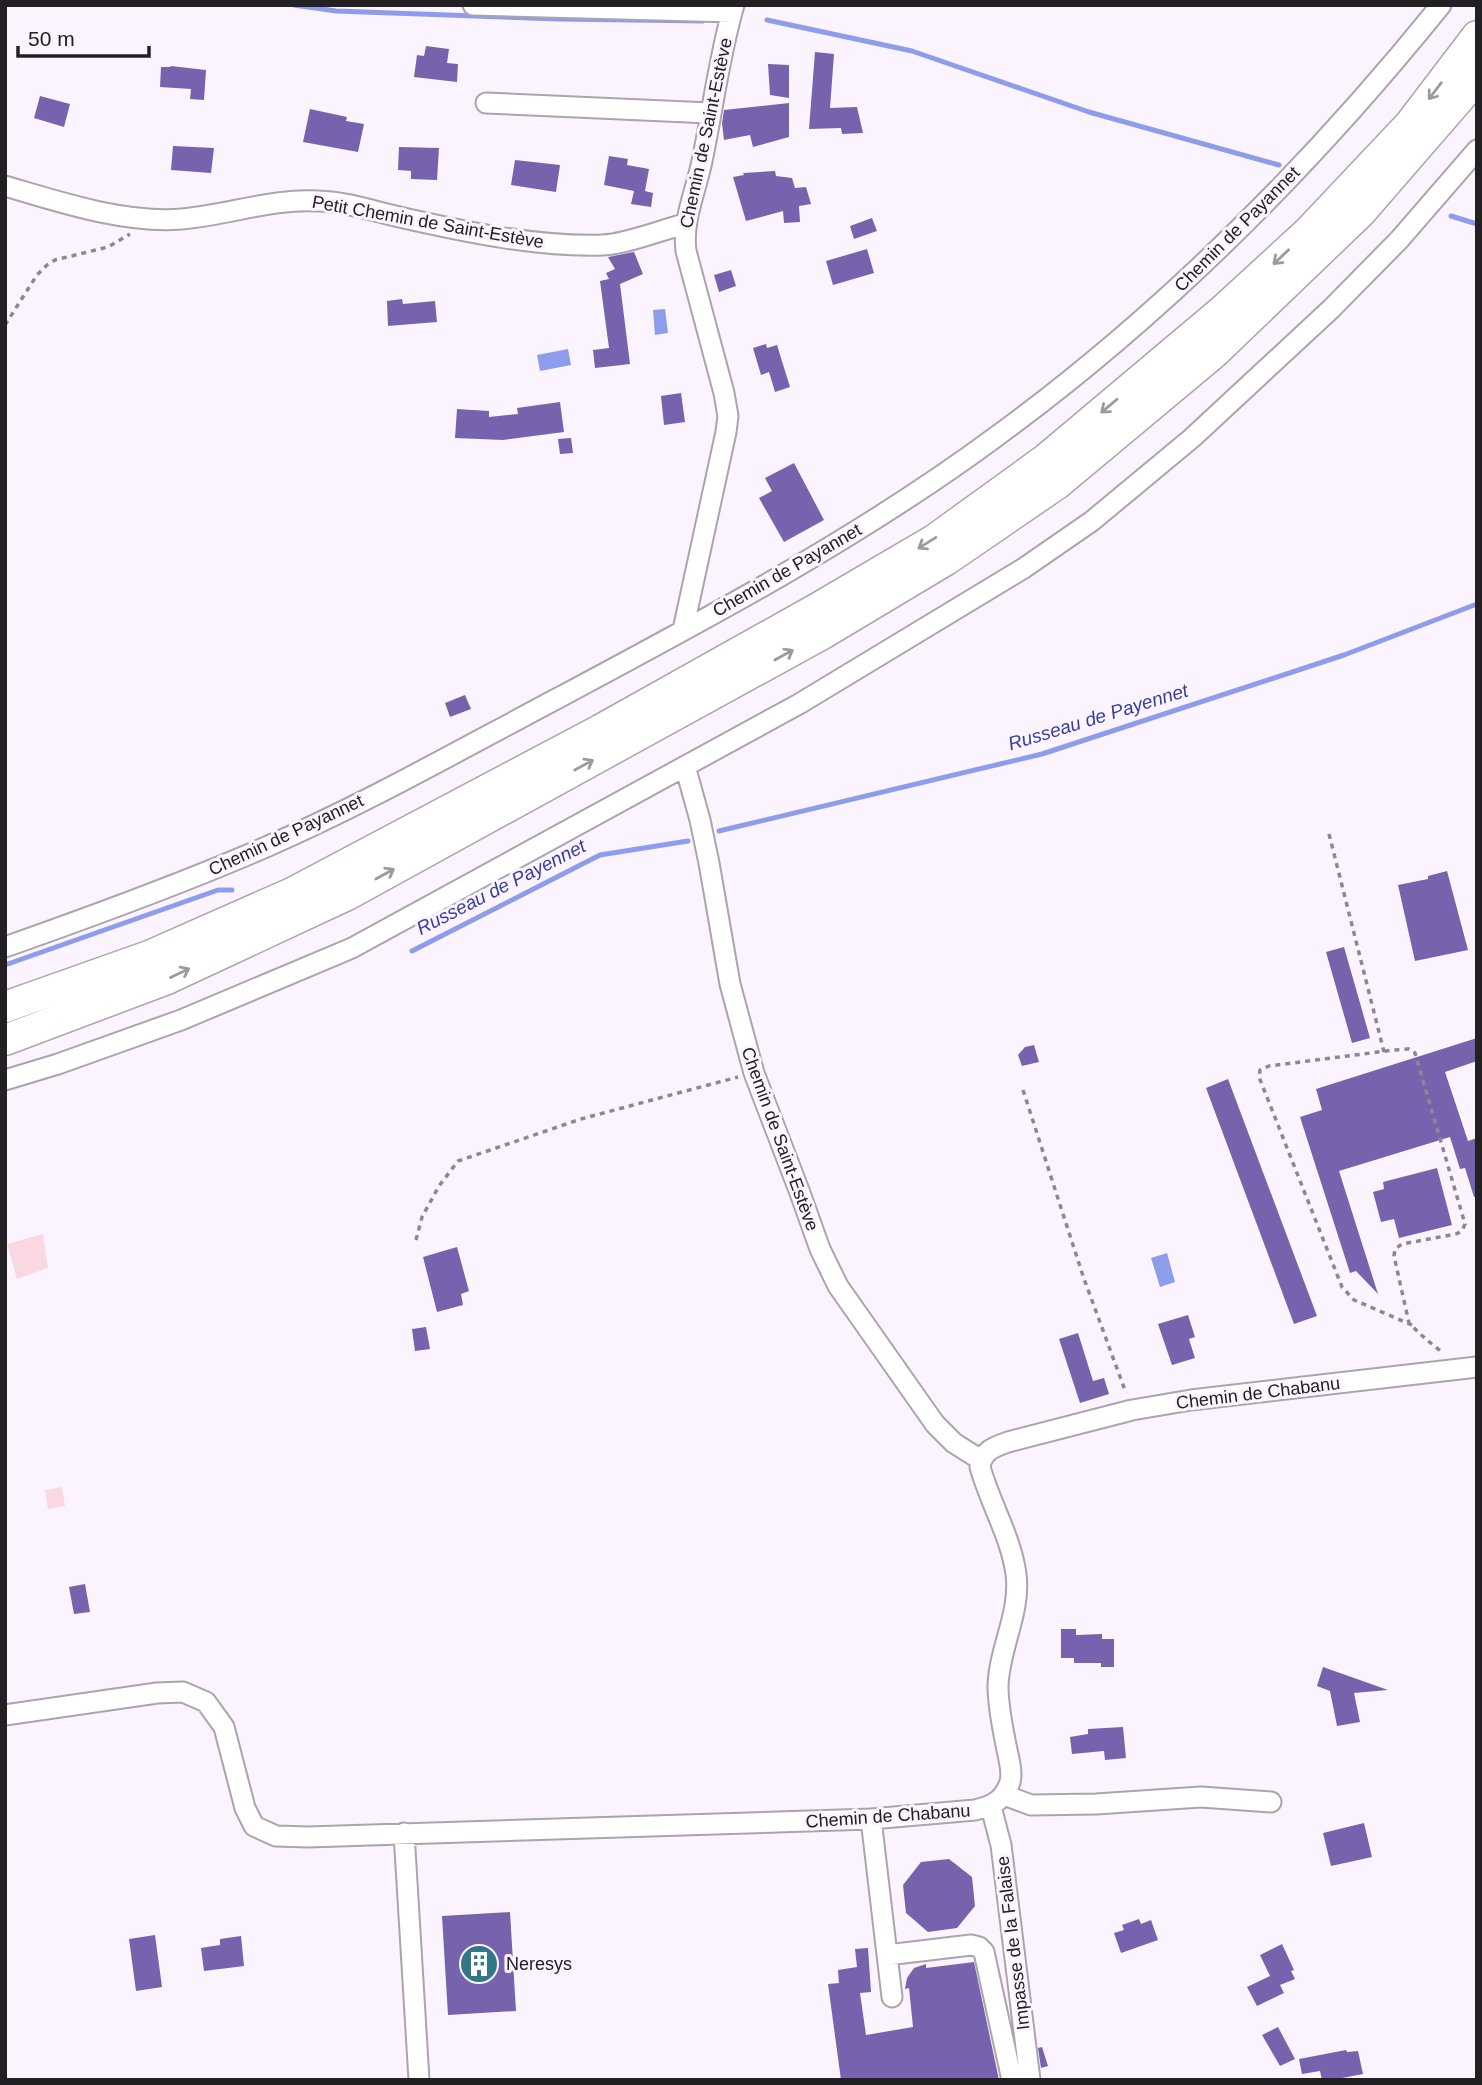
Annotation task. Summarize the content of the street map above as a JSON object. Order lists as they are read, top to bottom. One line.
{"streets":{"street":["Chemin de Saint-Estève","Petit Chemin de Saint-Estève","Chemin de Payannet","Chemin de Chabanu","Impasse de la Falaise"]},"crossings":[["Chemin de Saint-Estève","Petit Chemin de Saint-Estève"],["Chemin de Saint-Estève","Chemin de Payannet"],["Chemin de Saint-Estève","Chemin de Chabanu"],["Chemin de Chabanu","Impasse de la Falaise"]],"water":["Russeau de Payennet"],"places":{"building":["Neresys"]},"scale_bar":"50 m"}
